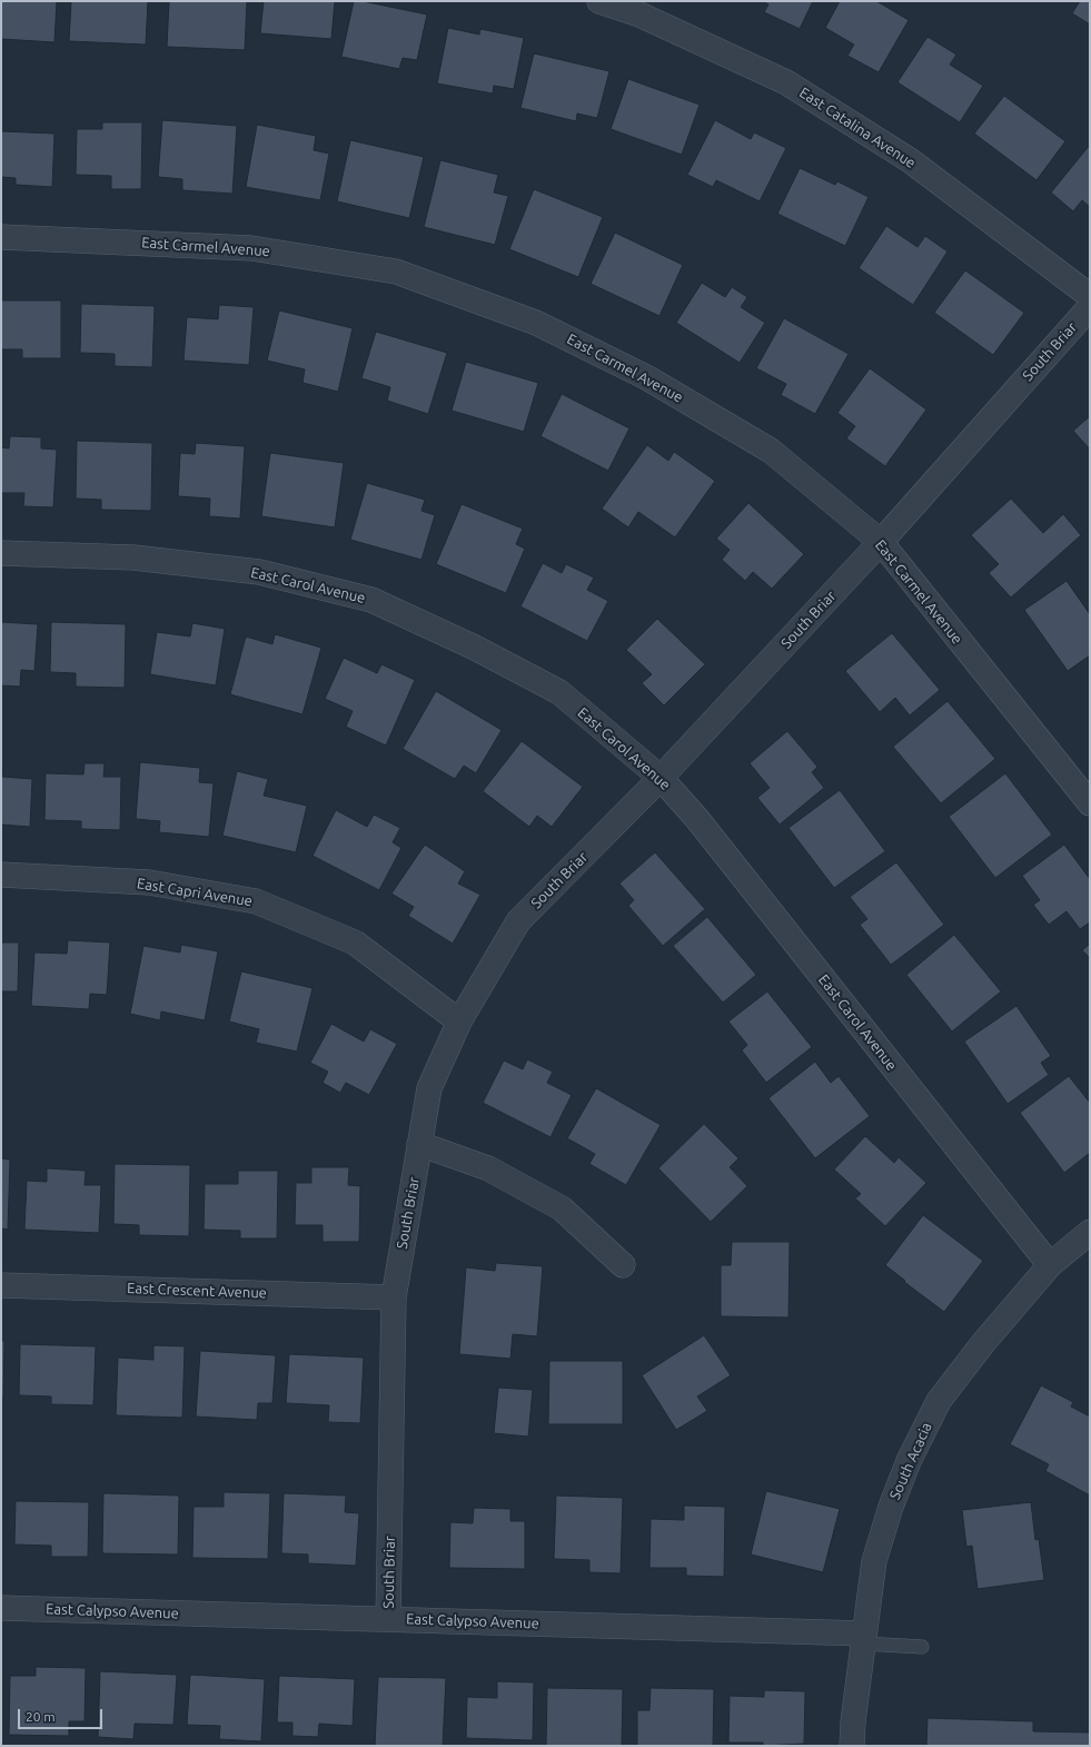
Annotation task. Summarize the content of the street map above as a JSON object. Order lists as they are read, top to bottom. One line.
{"streets":{"street":["East Catalina Avenue","East Carmel Avenue","South Briar","East Carol Avenue","East Capri Avenue","East Crescent Avenue","South Acacia","East Calypso Avenue"]},"crossings":[["East Carmel Avenue","South Briar"],["South Briar","East Carol Avenue"],["South Briar","East Capri Avenue"],["South Briar","East Crescent Avenue"],["South Briar","East Calypso Avenue"],["East Carol Avenue","South Acacia"],["South Acacia","East Calypso Avenue"]],"scale_bar":"20 m"}
